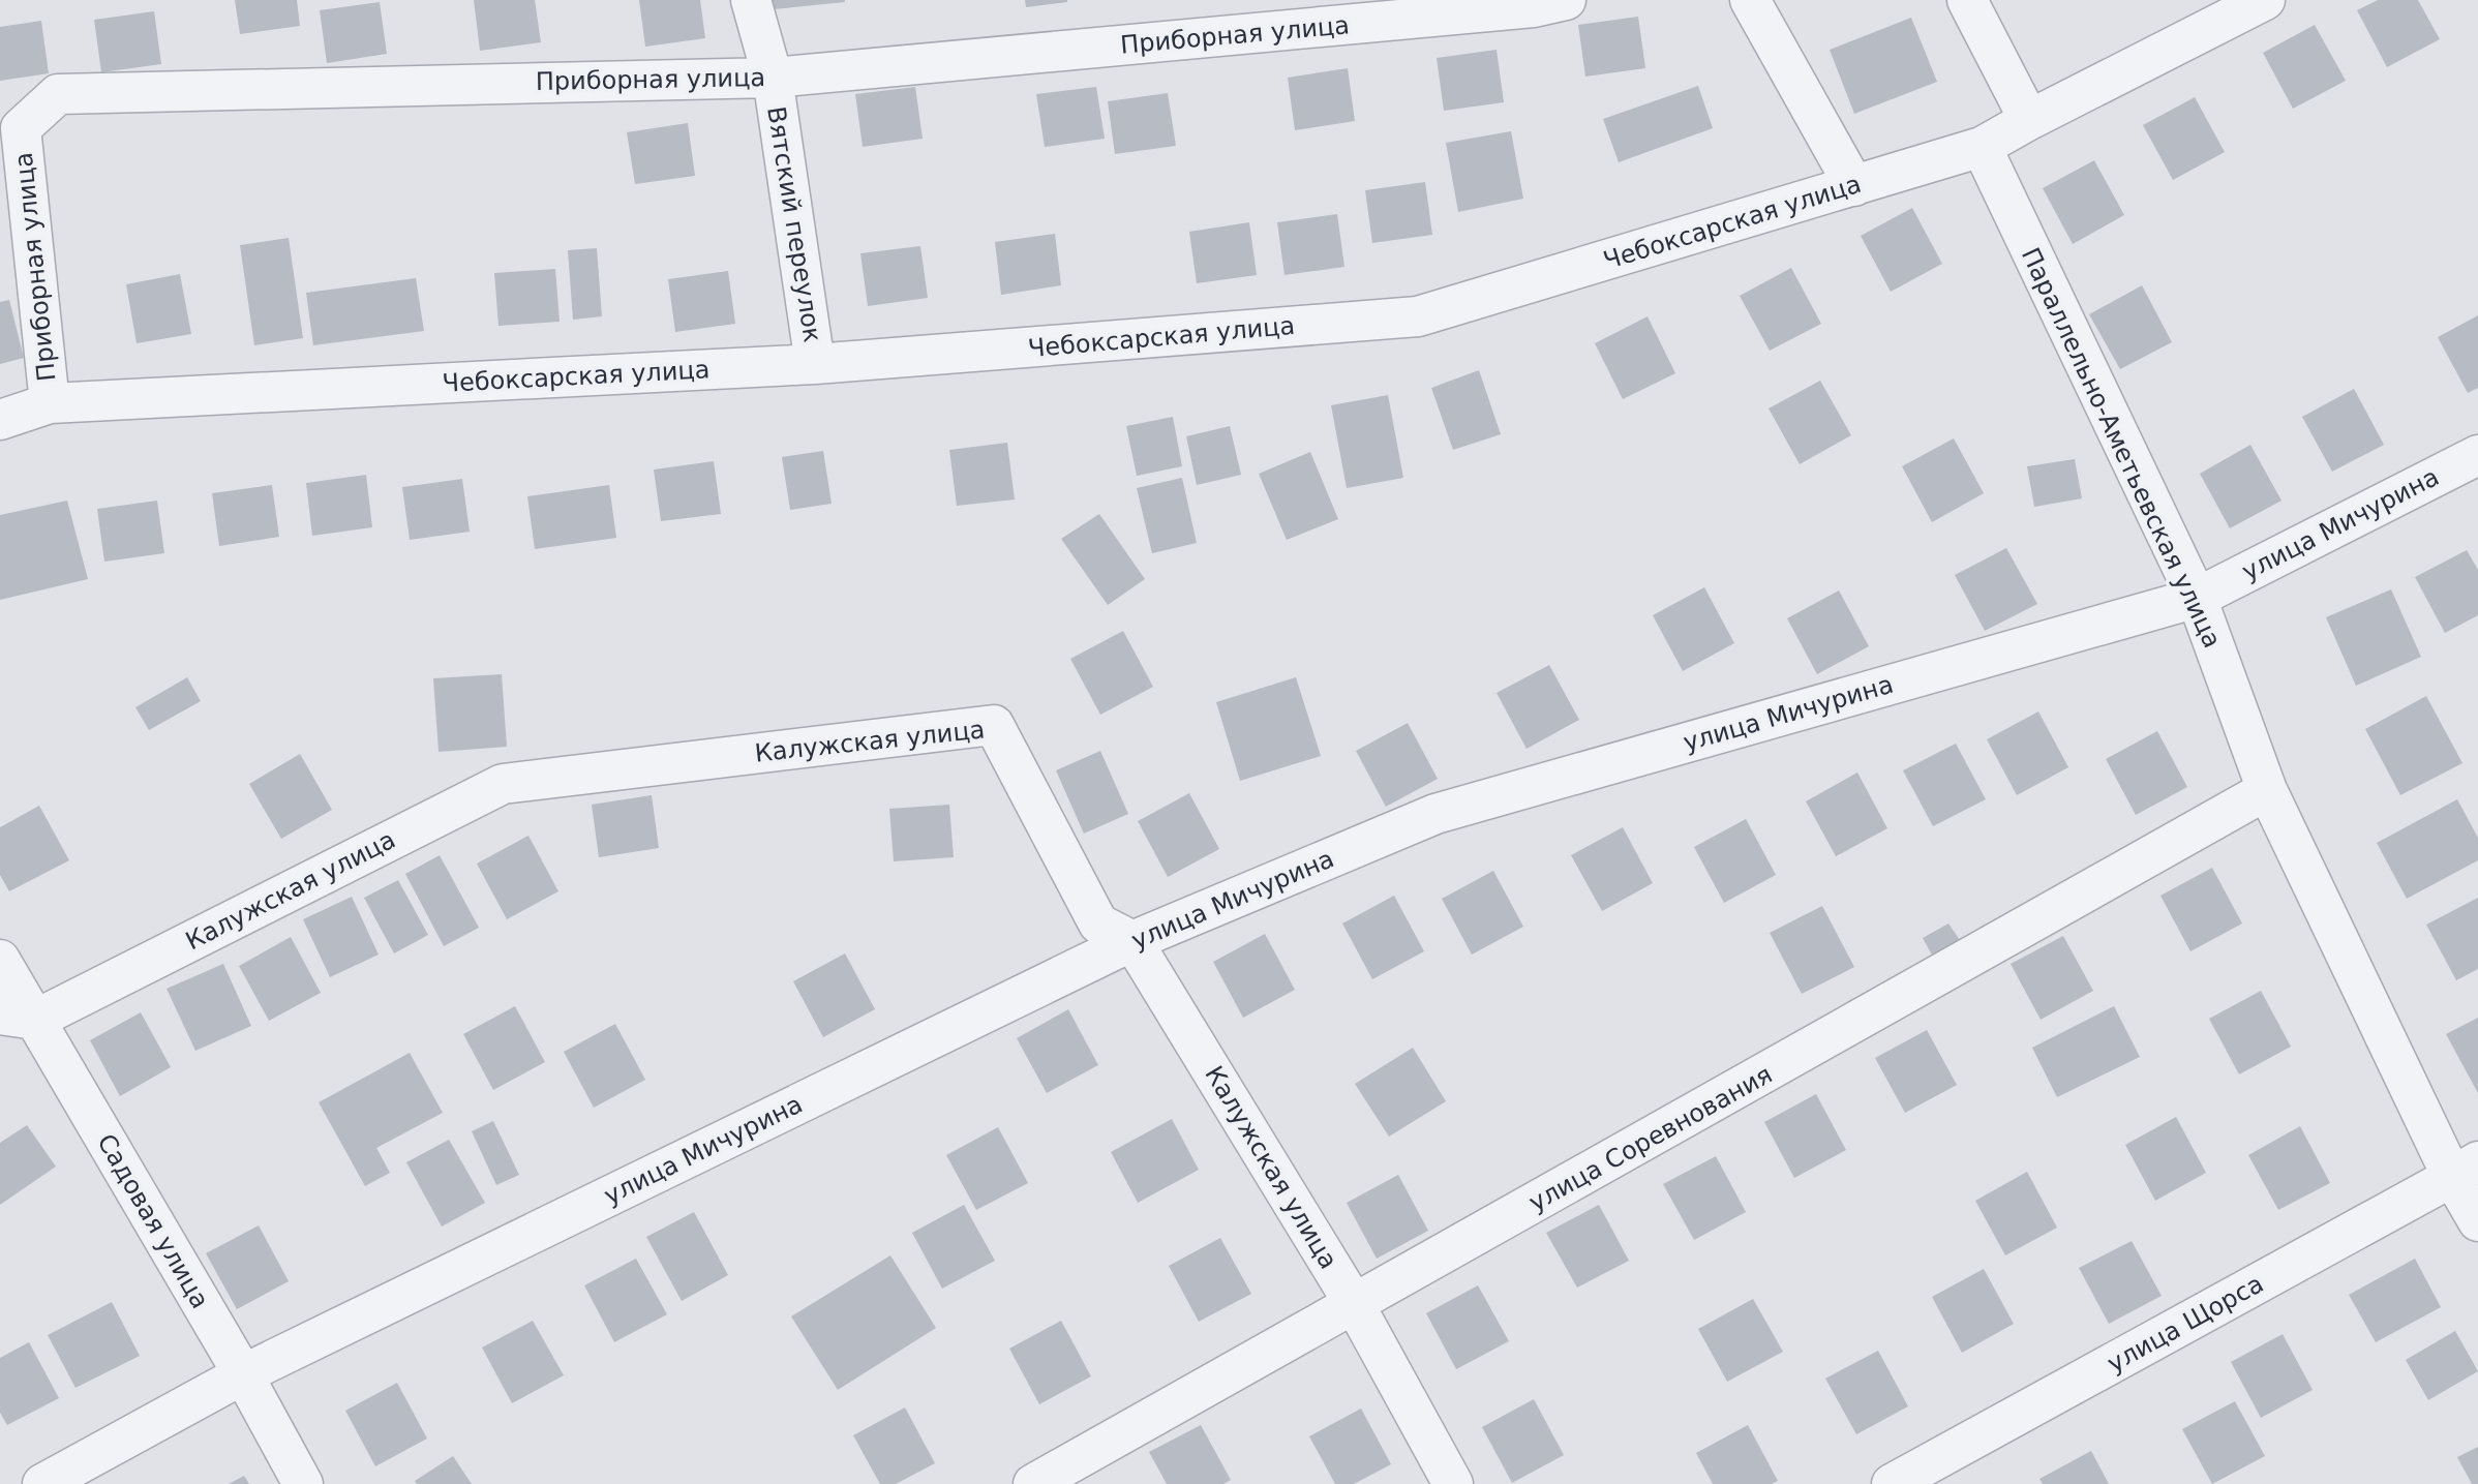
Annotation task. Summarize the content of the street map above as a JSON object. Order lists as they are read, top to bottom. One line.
{"streets":{"street":["Приборная улица","Чебоксарская улица","Вятский переулок","Параллельно-Аметьевская улица","улица Мичурина","Калужская улица","улица Соревнования","Садовая улица","улица Щорса"]},"crossings":[["Приборная улица","Чебоксарская улица"],["Приборная улица","Вятский переулок"],["Чебоксарская улица","Вятский переулок"],["Чебоксарская улица","Параллельно-Аметьевская улица"],["Параллельно-Аметьевская улица","улица Мичурина"],["Параллельно-Аметьевская улица","улица Соревнования"],["Параллельно-Аметьевская улица","улица Щорса"],["улица Мичурина","Калужская улица"],["улица Мичурина","Садовая улица"],["Калужская улица","улица Соревнования"],["Калужская улица","Садовая улица"]]}
